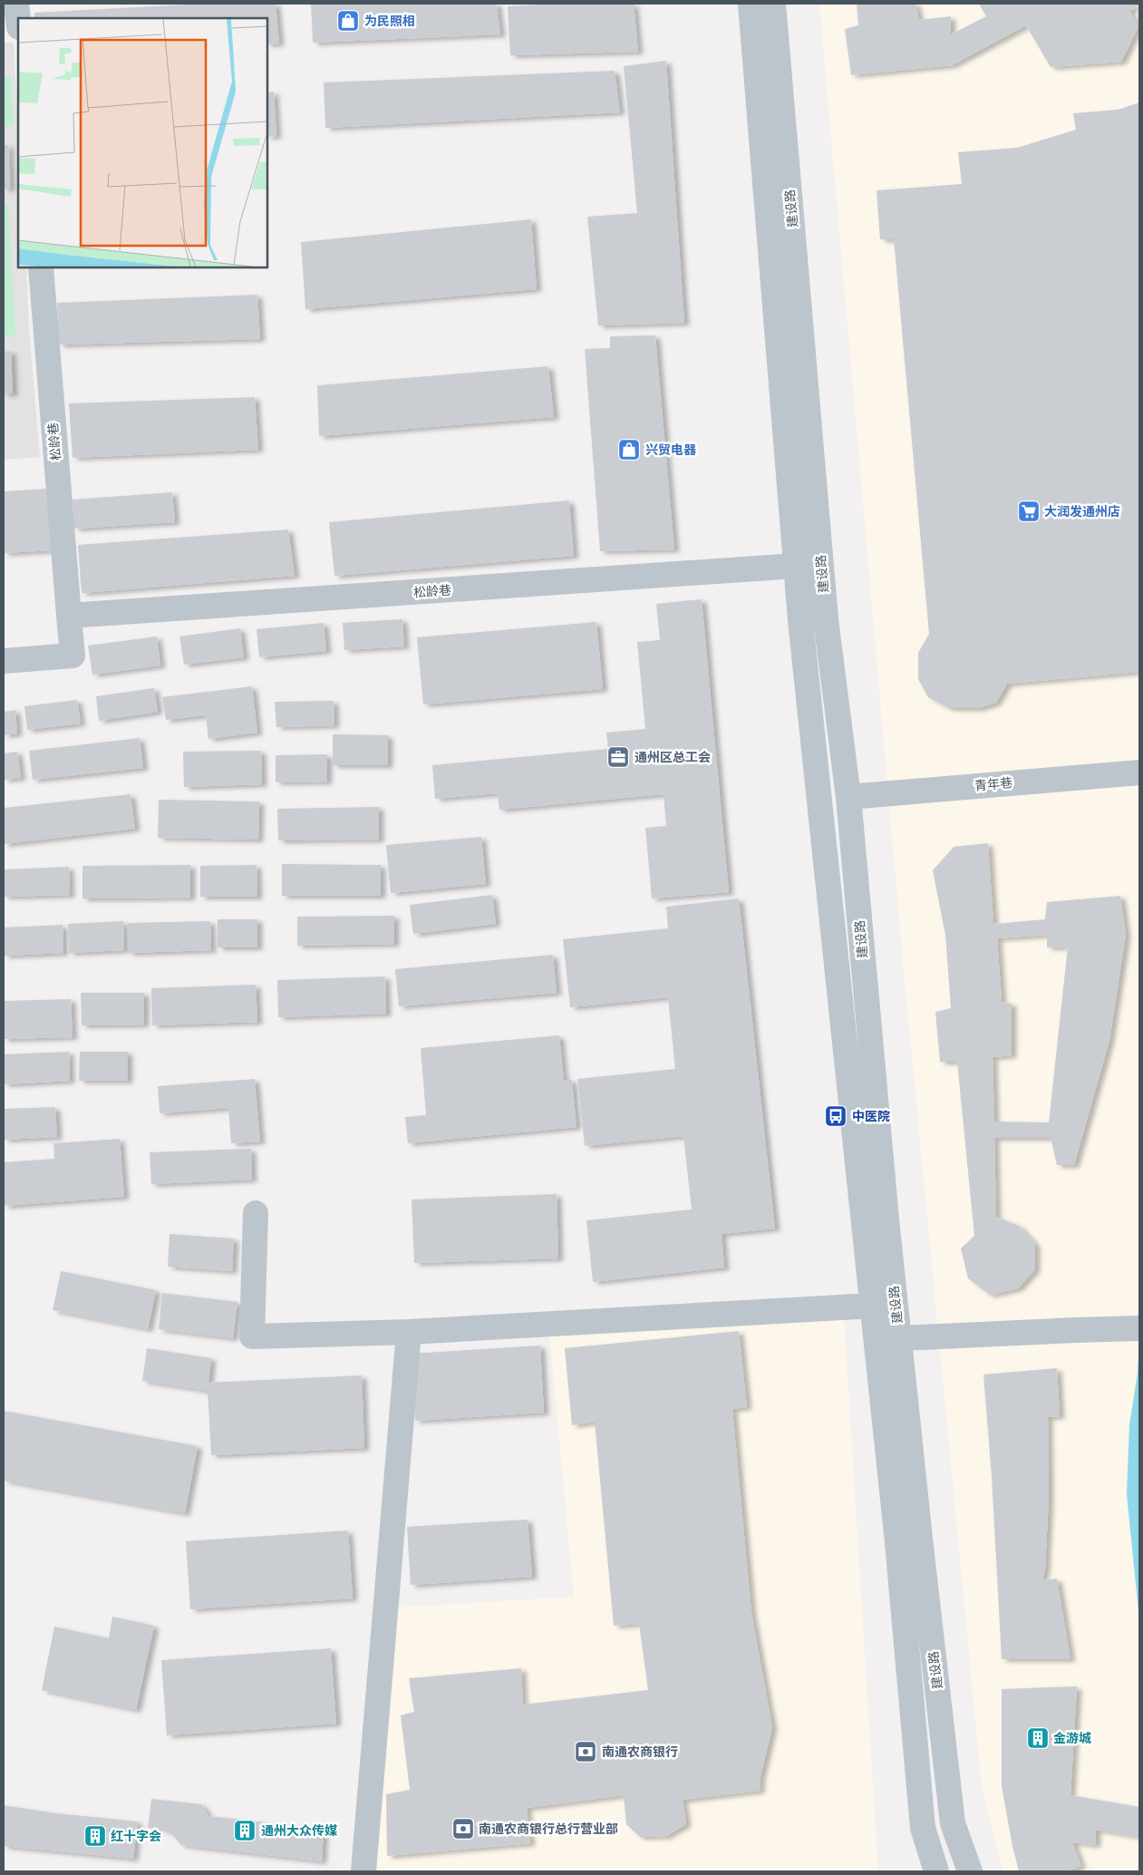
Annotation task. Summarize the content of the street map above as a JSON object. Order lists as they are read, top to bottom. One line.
{"streets":{"street":["建设路","松龄巷","青年巷"]},"crossings":[["建设路","松龄巷"],["建设路","青年巷"]],"places":{"shop":["为民照相","兴贸电器"],"supermarket":["大润发通州店"],"office":["通州区总工会"],"bus stop":["中医院"],"building":["金游城","通州大众传媒","红十字会"],"bank":["南通农商银行","南通农商银行总行营业部"]}}
